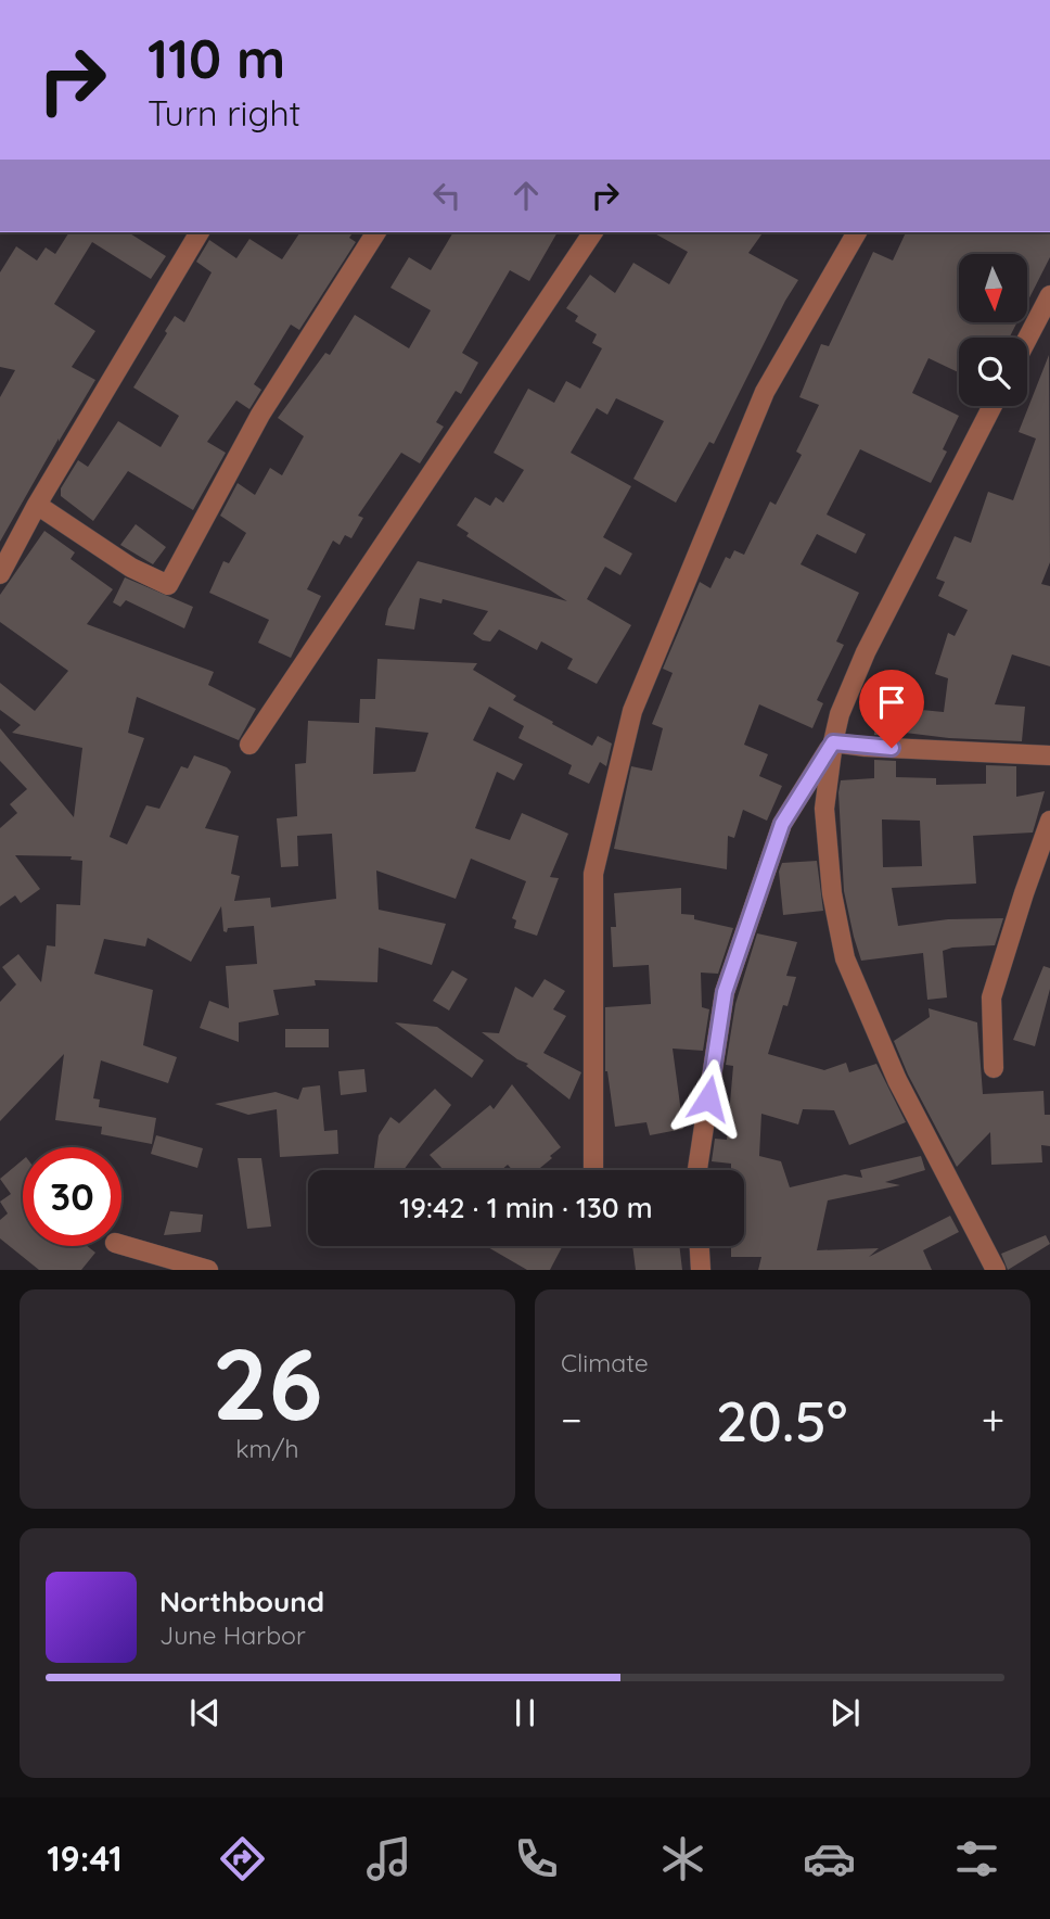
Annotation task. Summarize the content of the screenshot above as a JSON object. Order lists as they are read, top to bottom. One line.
{"north":"bottom","page":{"turn":["110 m","Turn right"],"limit":"30","trip":"19:42 · 1 min · 130 m","tile":[["26","km/h"],"Climate"],"heat":["−","20.5°","+"],"song":["Northbound","June Harbor"],"tabs":"19:41"}}
